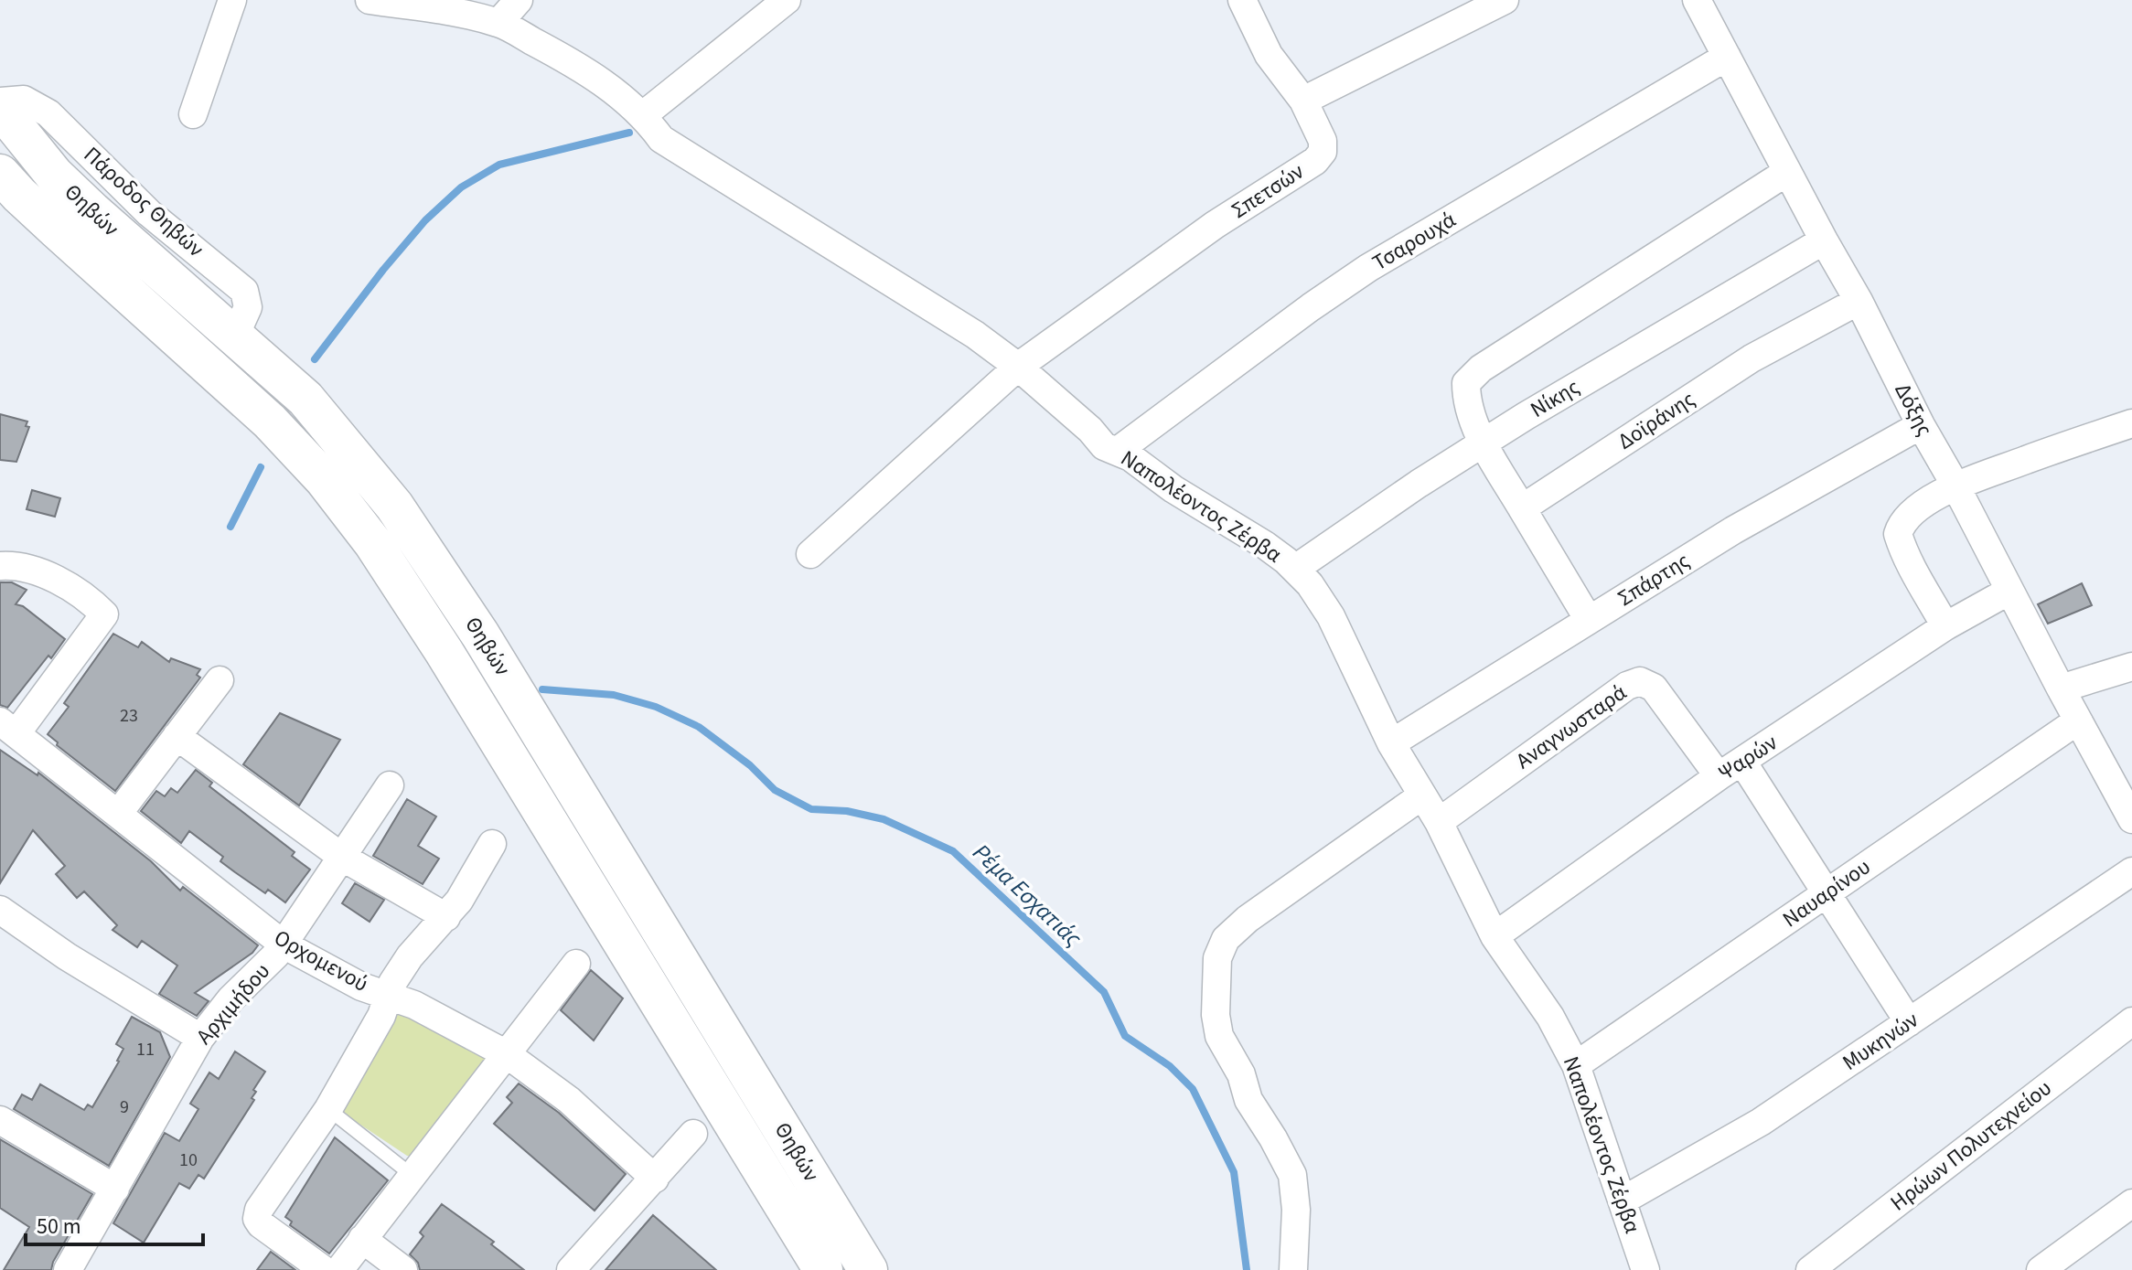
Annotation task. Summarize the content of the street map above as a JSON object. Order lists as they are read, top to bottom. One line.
{"streets":{"main road":["Θηβών"],"street":["Σπετσών","Πάροδος Θηβών","Τσαρουχά","Νίκης","Δόξης","Δοϊράνης","Ναπολέοντος Ζέρβα","Σπάρτης","Αναγνωσταρά","Ψαρών","Ναυαρίνου","Ορχομενού","Αρχιμήδου","Μυκηνών","Ηρώων Πολυτεχνείου"]},"crossings":[["Σπετσών","Ναπολέοντος Ζέρβα"],["Πάροδος Θηβών","Θηβών"],["Τσαρουχά","Δόξης"],["Τσαρουχά","Ναπολέοντος Ζέρβα"],["Νίκης","Δόξης"],["Νίκης","Ναπολέοντος Ζέρβα"],["Δόξης","Δοϊράνης"],["Δόξης","Σπάρτης"],["Δόξης","Ψαρών"],["Δόξης","Ναυαρίνου"],["Ναπολέοντος Ζέρβα","Σπάρτης"],["Ναπολέοντος Ζέρβα","Αναγνωσταρά"],["Ναπολέοντος Ζέρβα","Ψαρών"],["Ναπολέοντος Ζέρβα","Ναυαρίνου"],["Ναπολέοντος Ζέρβα","Μυκηνών"],["Αναγνωσταρά","Ψαρών"],["Ορχομενού","Αρχιμήδου"]],"water":["Ρέμα Εσχατιάς"],"house_numbers":["23","11","9","10"],"scale_bar":"50 m"}
